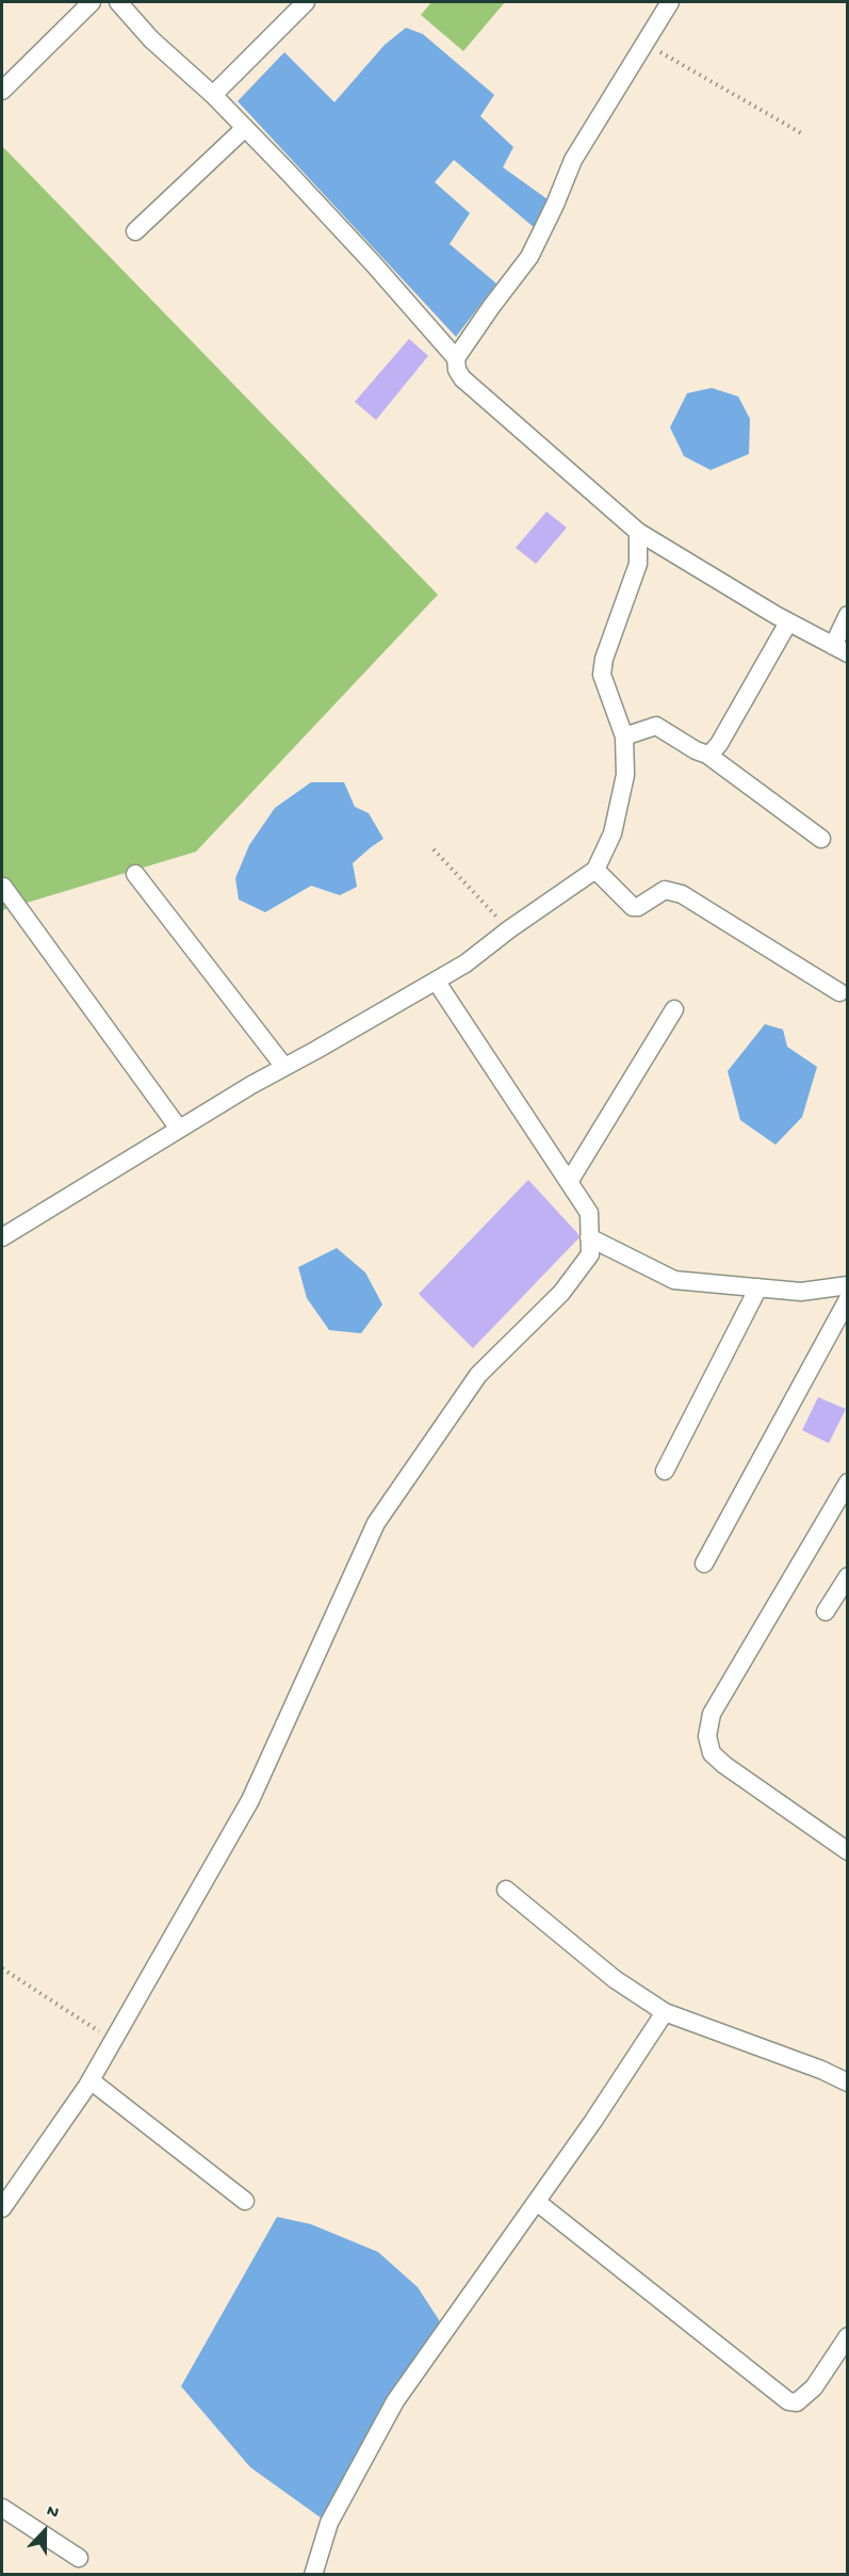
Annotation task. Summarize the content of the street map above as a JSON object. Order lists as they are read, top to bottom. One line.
{"north":"top"}
